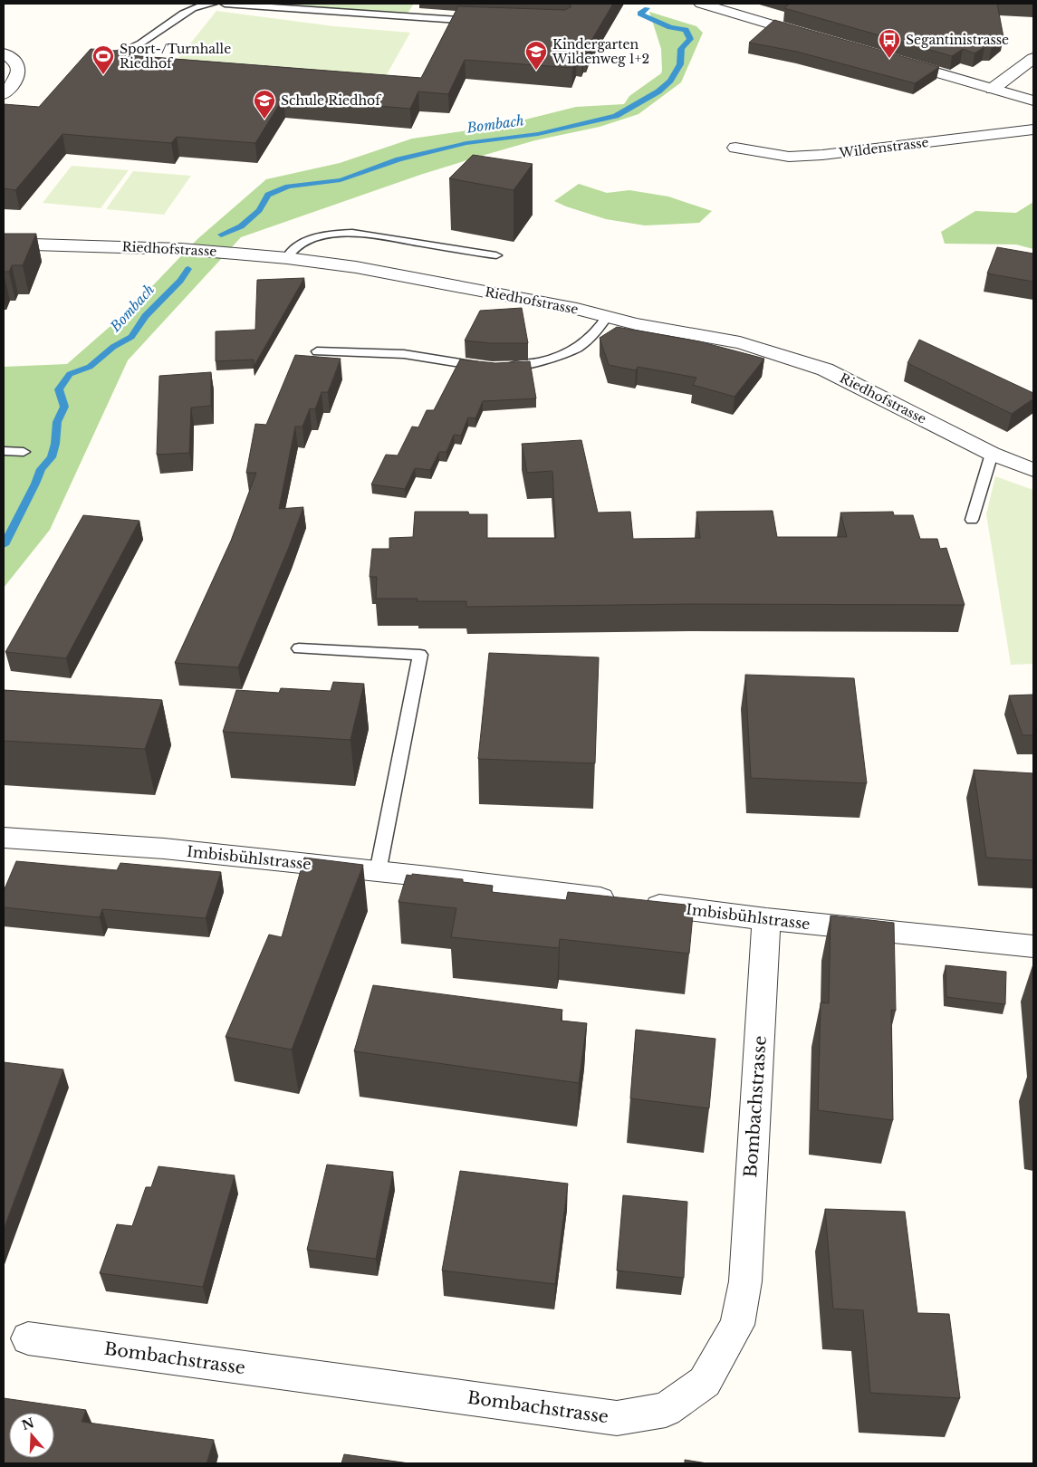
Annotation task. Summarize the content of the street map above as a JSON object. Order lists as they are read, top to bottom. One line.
{"streets":{"street":["Wildenstrasse","Riedhofstrasse","Imbisbühlstrasse","Bombachstrasse"]},"crossings":[["Imbisbühlstrasse","Bombachstrasse"]],"water":["Bombach"],"places":{"bus stop":["Segantinistrasse"],"school or university":["Kindergarten Wildenweg 1+2","Schule Riedhof"],"sports":["Sport-/Turnhalle Riedhof"]},"north":"top"}
